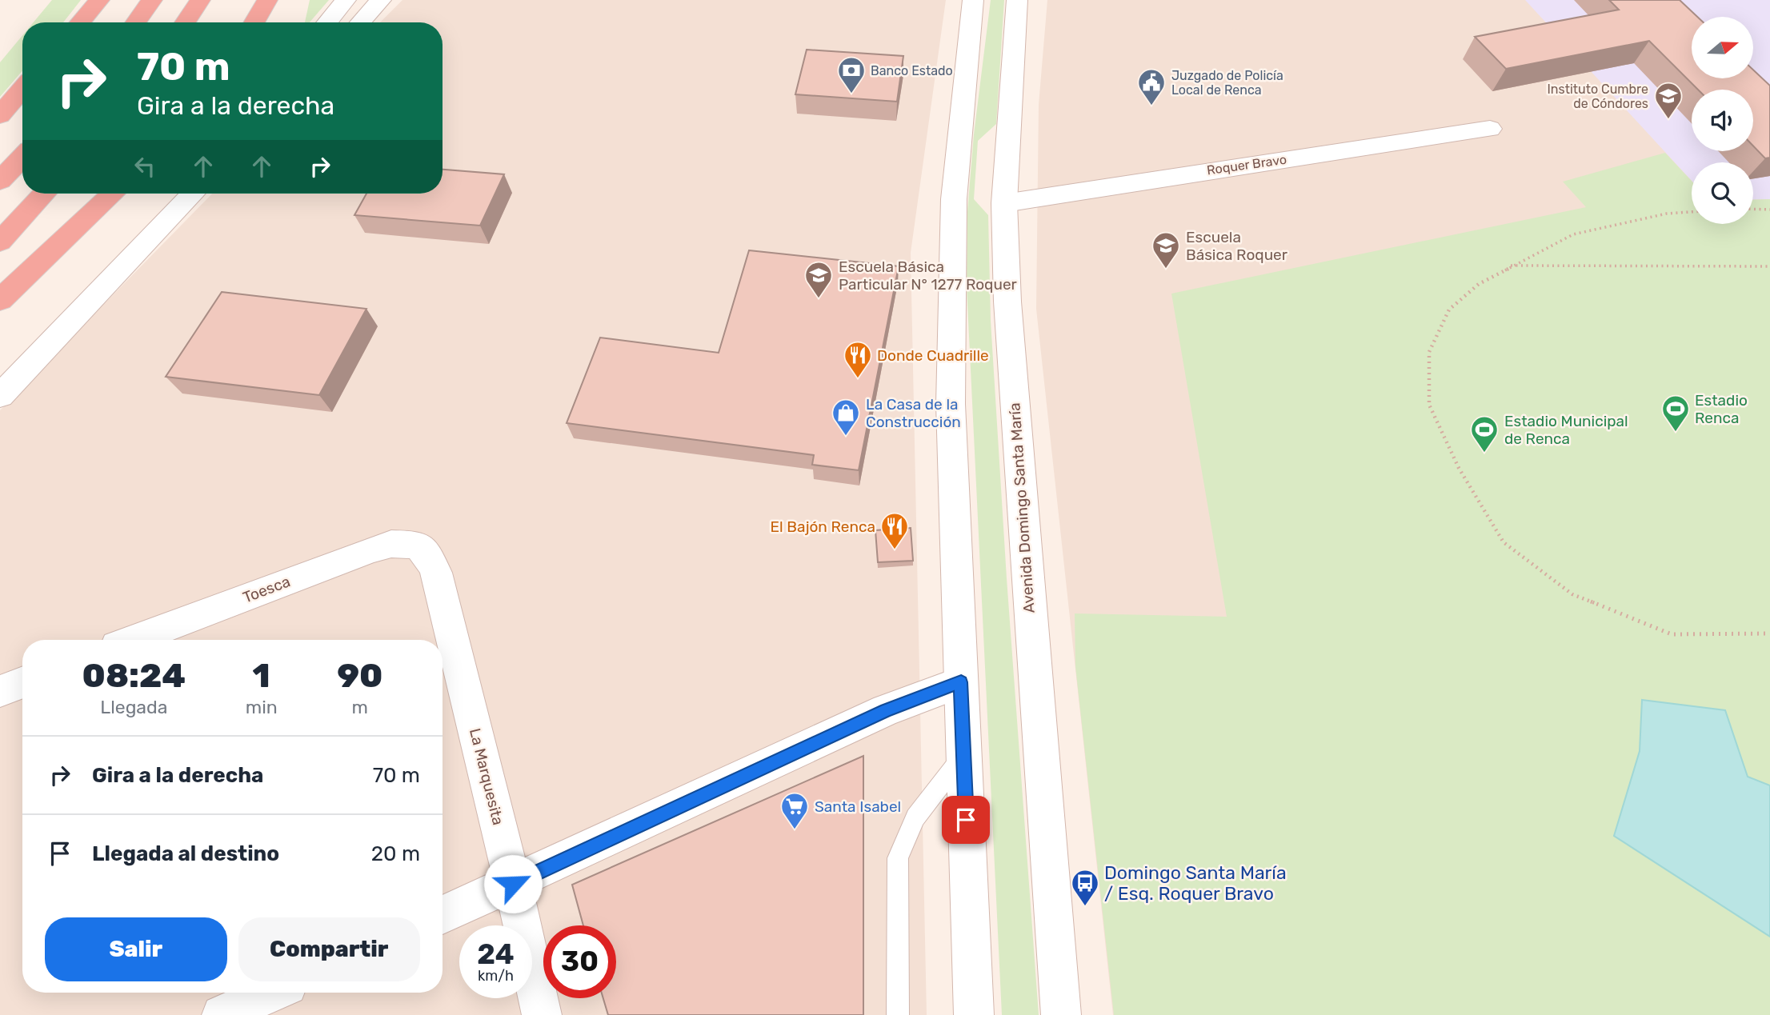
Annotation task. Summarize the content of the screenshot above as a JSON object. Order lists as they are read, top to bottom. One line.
{"streets":{"main road":["Roquer Bravo","Avenida Domingo Santa María","Toesca","La Marquesita"]},"crossings":[["Roquer Bravo","Avenida Domingo Santa María"],["Toesca","La Marquesita"]],"places":{"bank":["Banco Estado"],"public building":["Juzgado de Policía Local de Renca"],"school or university":["Instituto Cumbre de Cóndores","Escuela Básica Roquer","Escuela Básica Particular N° 1277 Roquer"],"restaurant":["Donde Cuadrille","El Bajón Renca"],"sports":["Estadio Renca","Estadio Municipal de Renca"],"shop":["La Casa de la Construcción"],"supermarket":["Santa Isabel"],"bus stop":["Domingo Santa María / Esq. Roquer Bravo"]},"north":"right","page":{"turn":["70 m","Gira a la derecha"],"eta":["08:24","Llegada","1","min","90","m"],"list":[{"name":"Gira a la derecha","value":"70 m"},{"name":"Llegada al destino","value":"20 m"}],"buttons":["Salir","Compartir"],"speed":"24 km/h","limit":"30"}}
